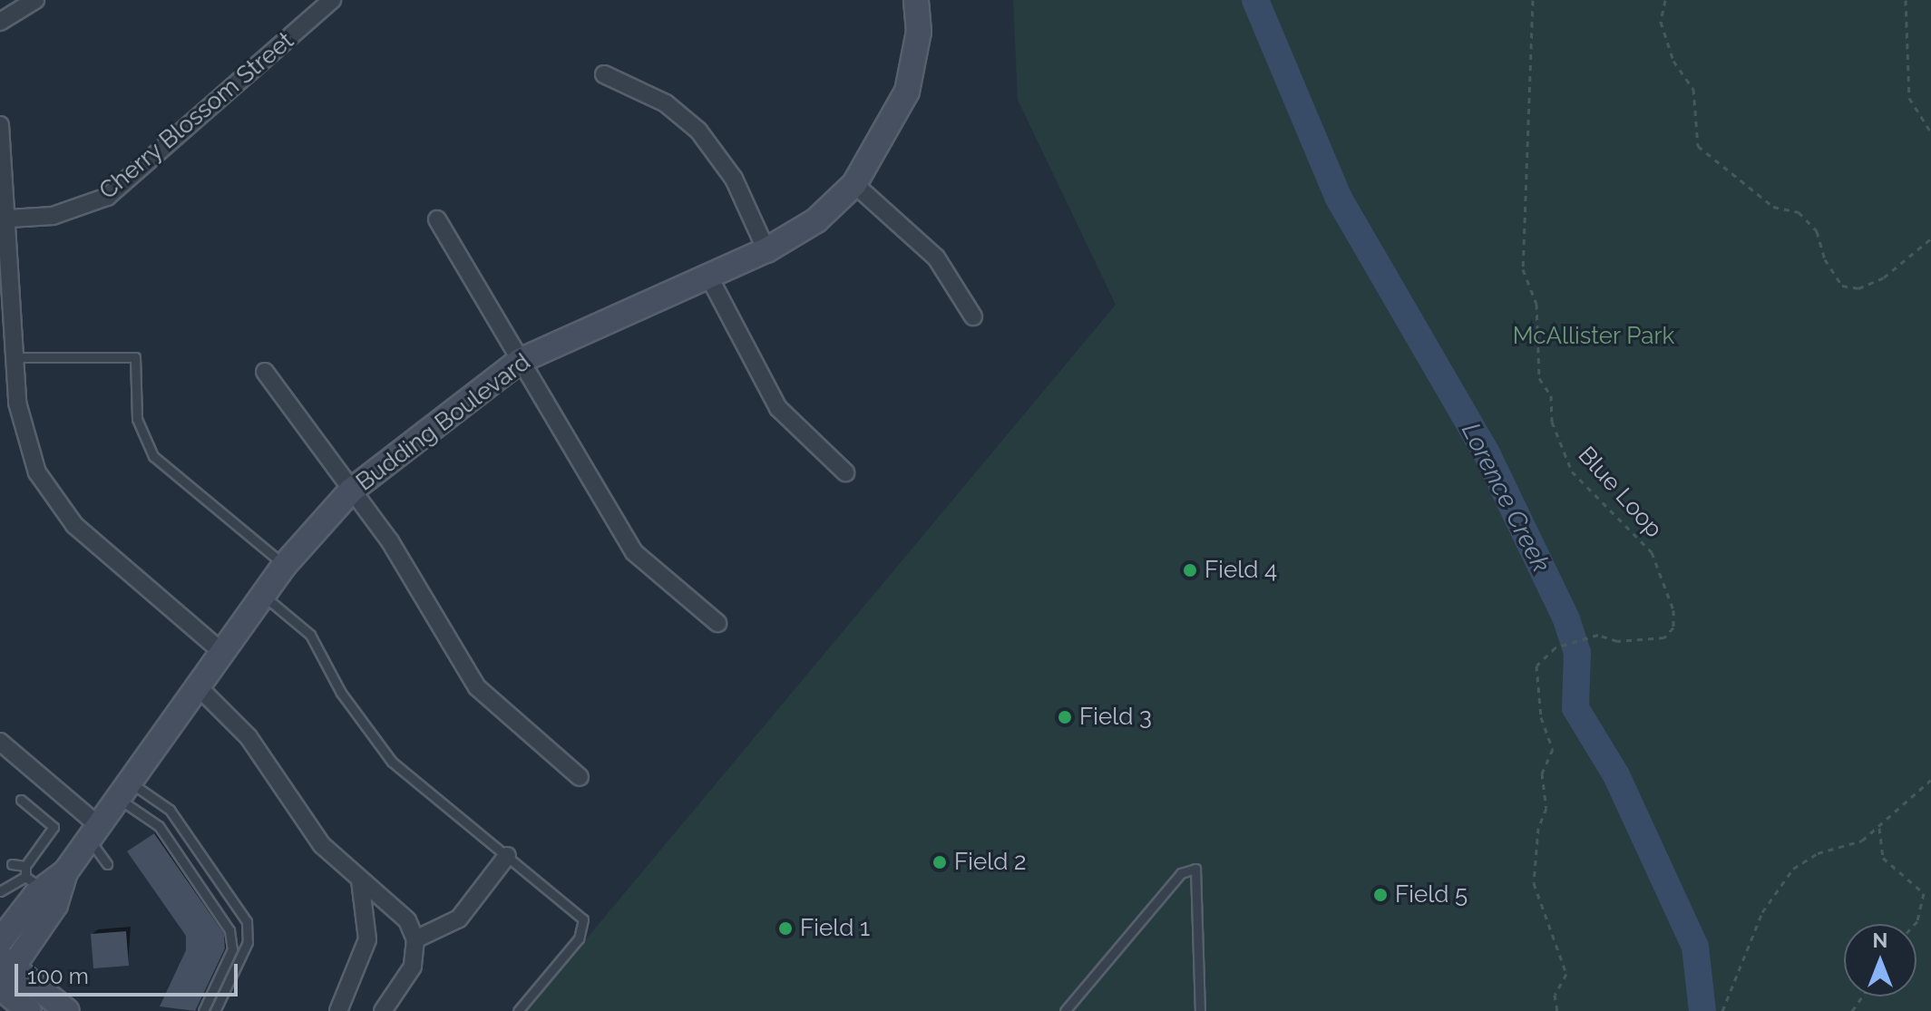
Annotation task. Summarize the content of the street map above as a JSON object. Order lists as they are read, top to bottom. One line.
{"streets":{"street":["Cherry Blossom Street","Budding Boulevard"],"path":["Blue Loop"]},"water":["Lorence Creek"],"parks":["McAllister Park"],"places":["Field 4","Field 3","Field 2","Field 5","Field 1"],"scale_bar":"100 m","north":"top"}
